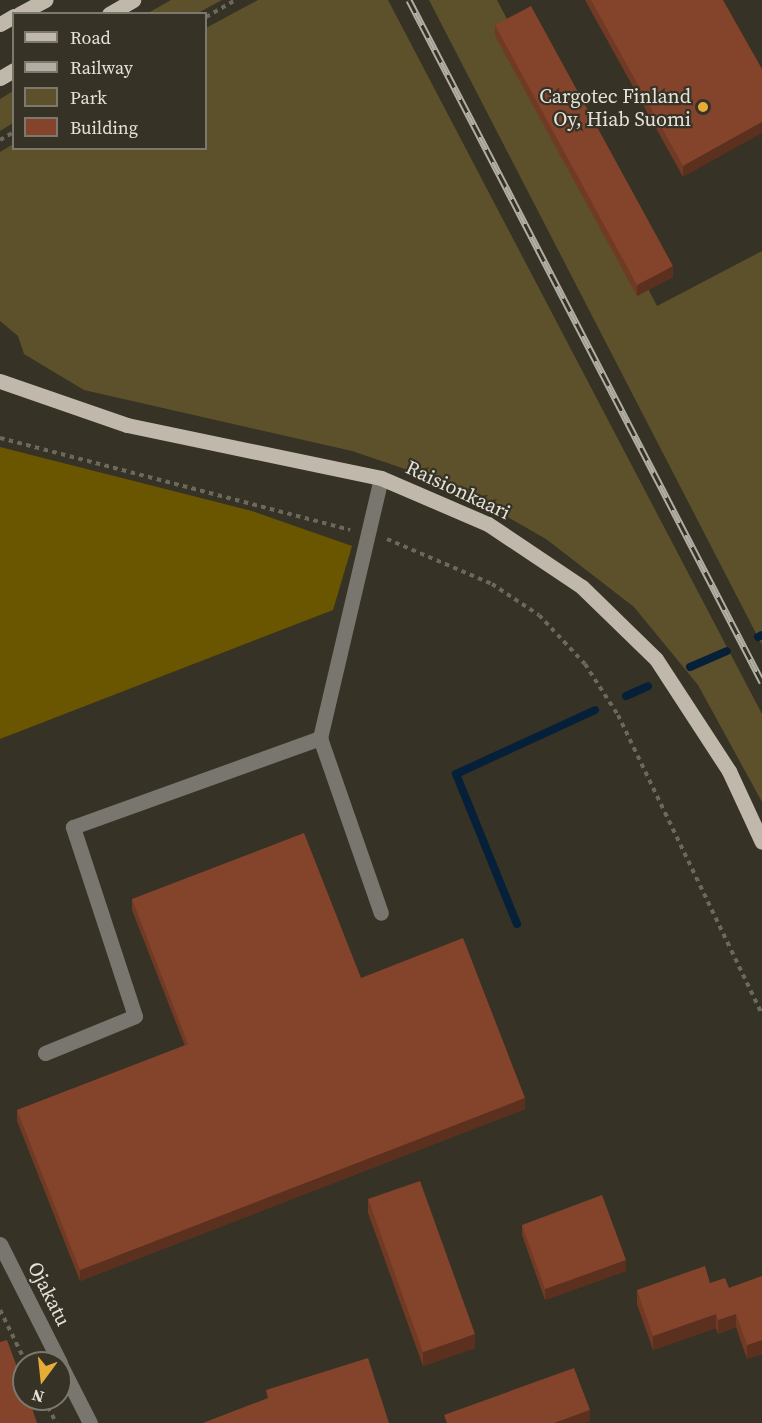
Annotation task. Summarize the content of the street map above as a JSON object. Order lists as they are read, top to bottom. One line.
{"streets":{"main road":["Raisionkaari"],"street":["Ojakatu"]},"places":["Cargotec Finland Oy, Hiab Suomi"],"legend":["Road","Railway","Park","Building"],"north":"bottom"}
